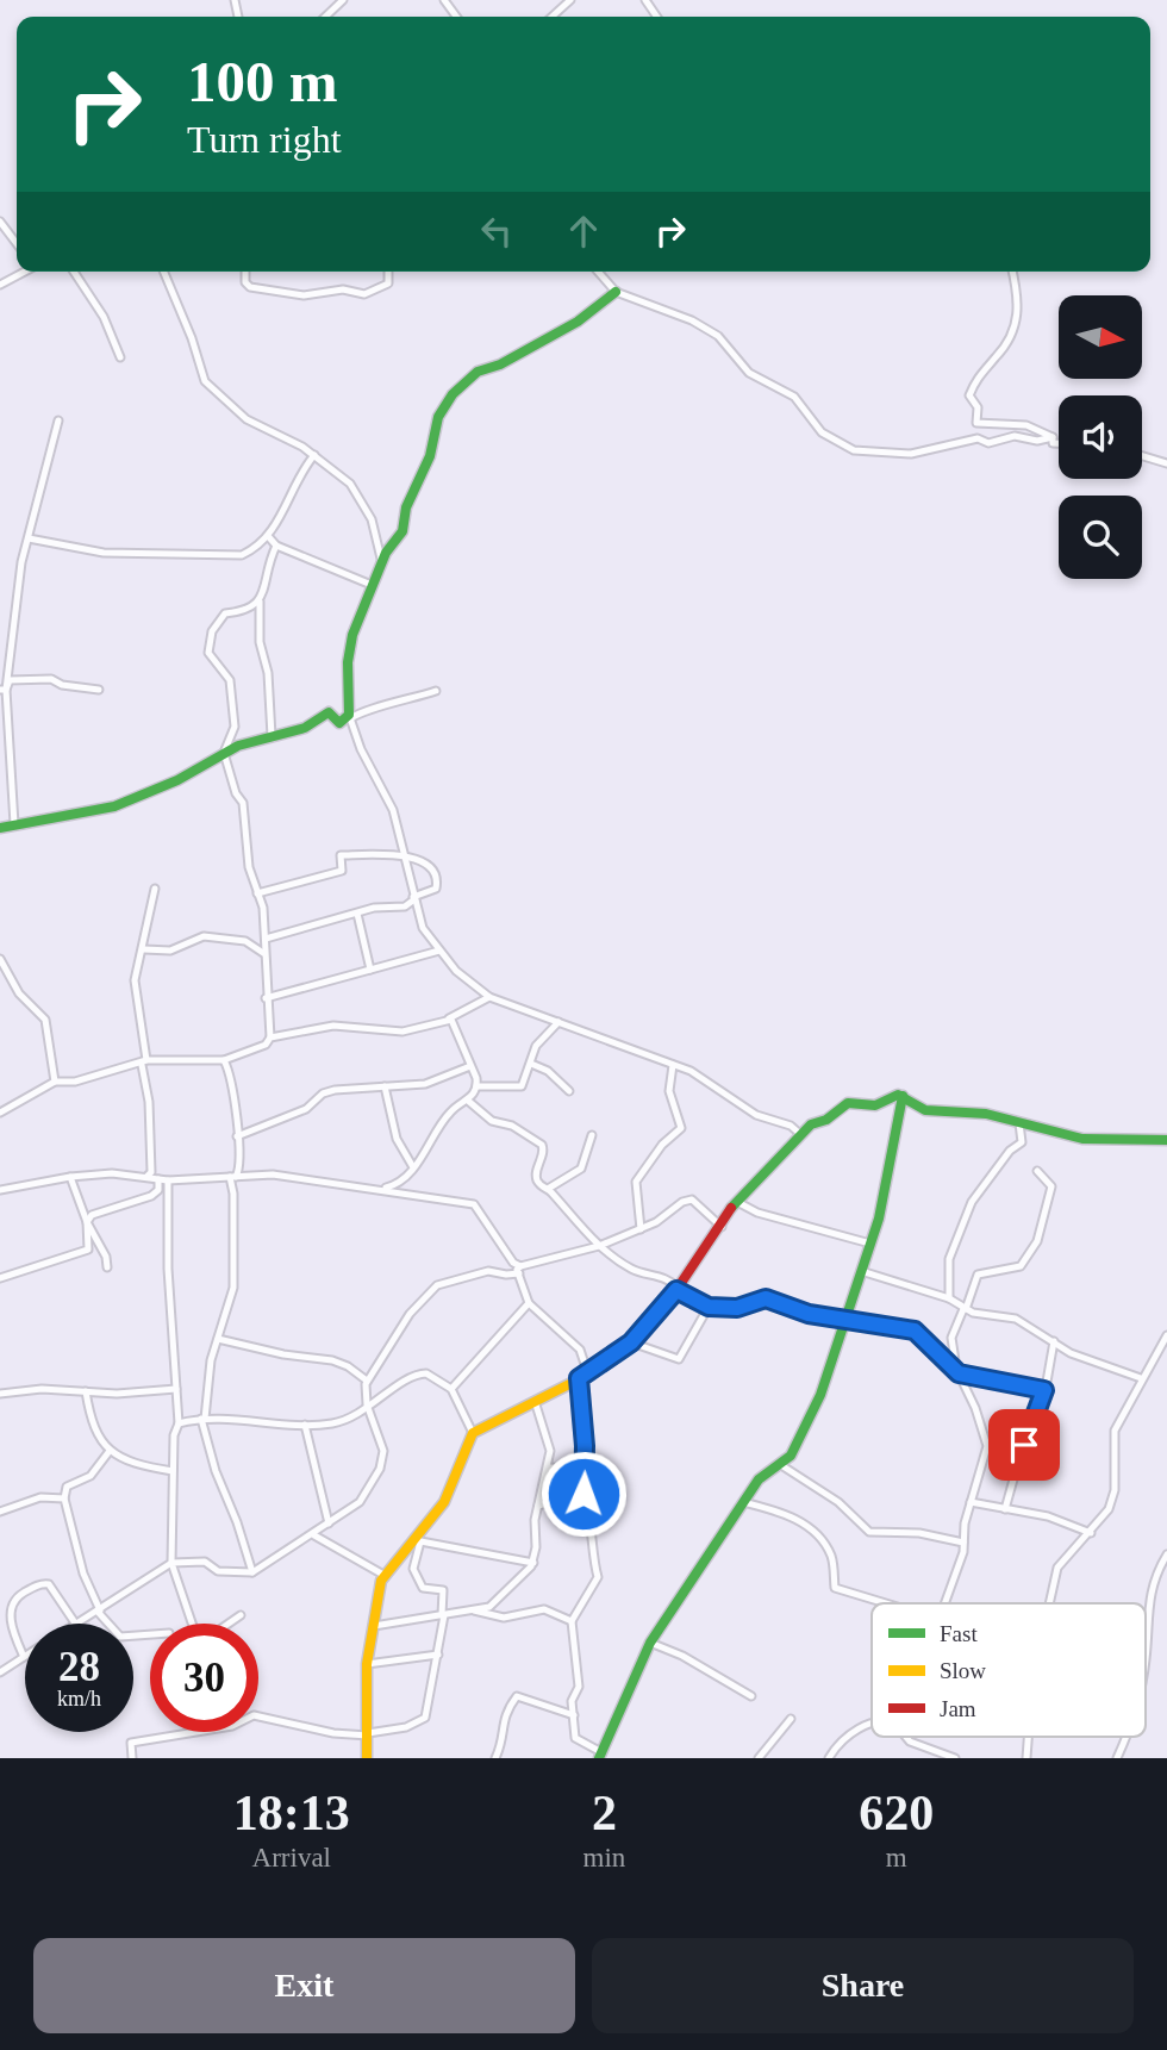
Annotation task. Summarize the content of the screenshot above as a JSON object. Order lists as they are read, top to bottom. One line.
{"legend":["Fast","Slow","Jam"],"north":"right","page":{"turn":["100 m","Turn right"],"speed":"28 km/h","limit":"30","eta":["18:13","Arrival","2","min","620","m"],"buttons":["Exit","Share"]}}
